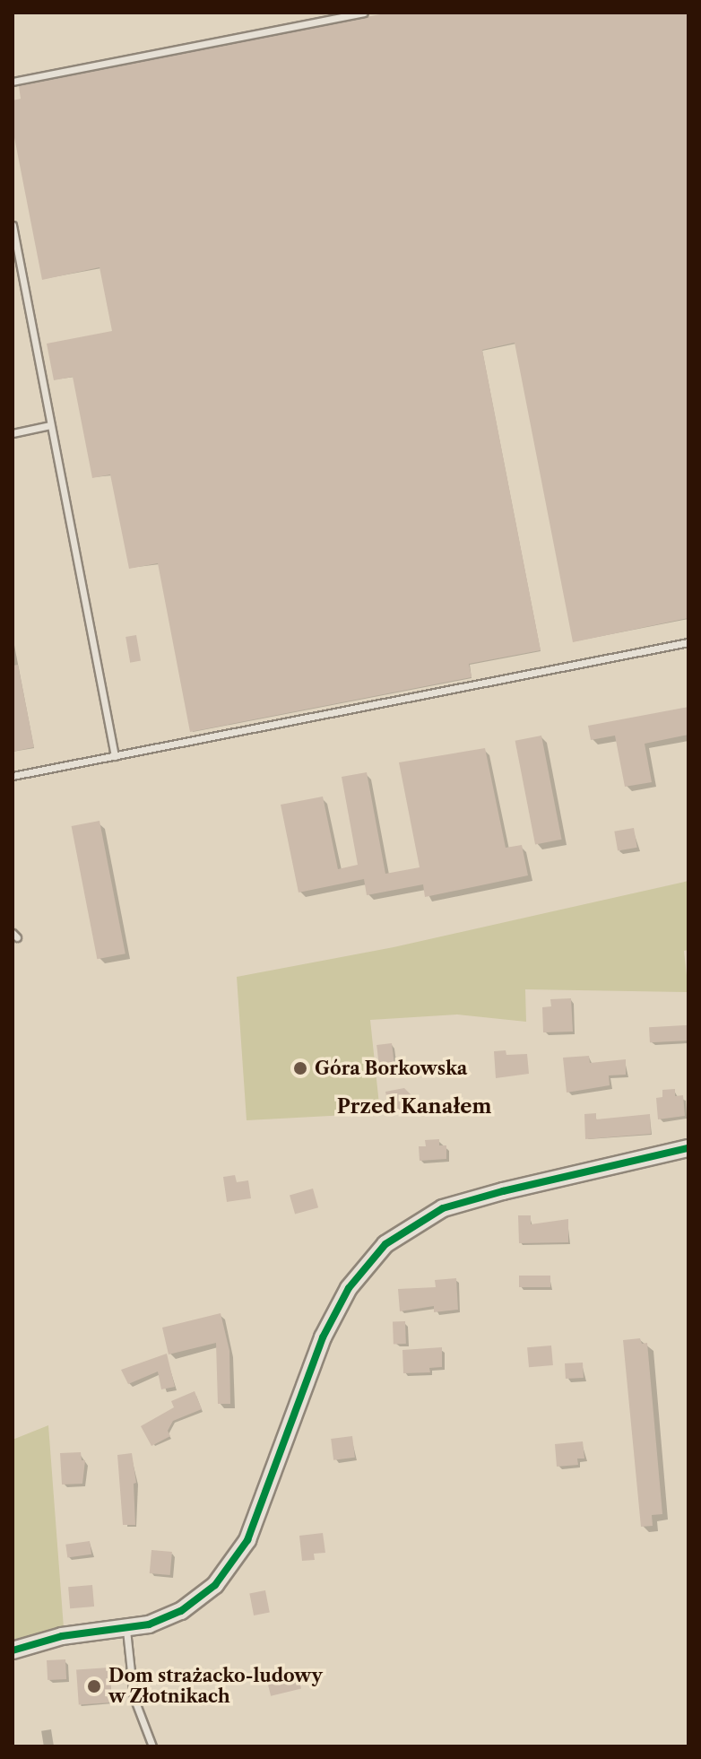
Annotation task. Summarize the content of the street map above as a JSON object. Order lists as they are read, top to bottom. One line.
{"districts":["Przed Kanałem"],"places":["Góra Borkowska","Dom strażacko-ludowy w Złotnikach"]}
